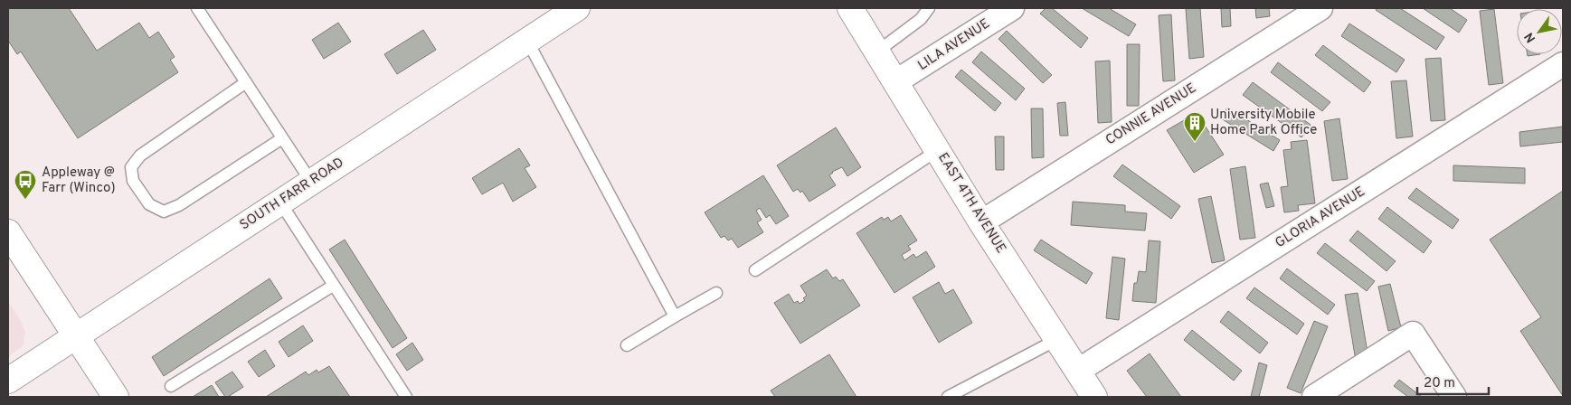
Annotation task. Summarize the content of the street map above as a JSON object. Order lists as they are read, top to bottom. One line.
{"streets":{"street":["LILA AVENUE","CONNIE AVENUE","SOUTH FARR ROAD","EAST 4TH AVENUE","GLORIA AVENUE"]},"crossings":[["LILA AVENUE","EAST 4TH AVENUE"],["CONNIE AVENUE","EAST 4TH AVENUE"],["EAST 4TH AVENUE","GLORIA AVENUE"]],"places":{"building":["University Mobile Home Park Office"],"bus stop":["Appleway @ Farr (Winco)"]},"scale_bar":"20 m","north":"bottom left"}
